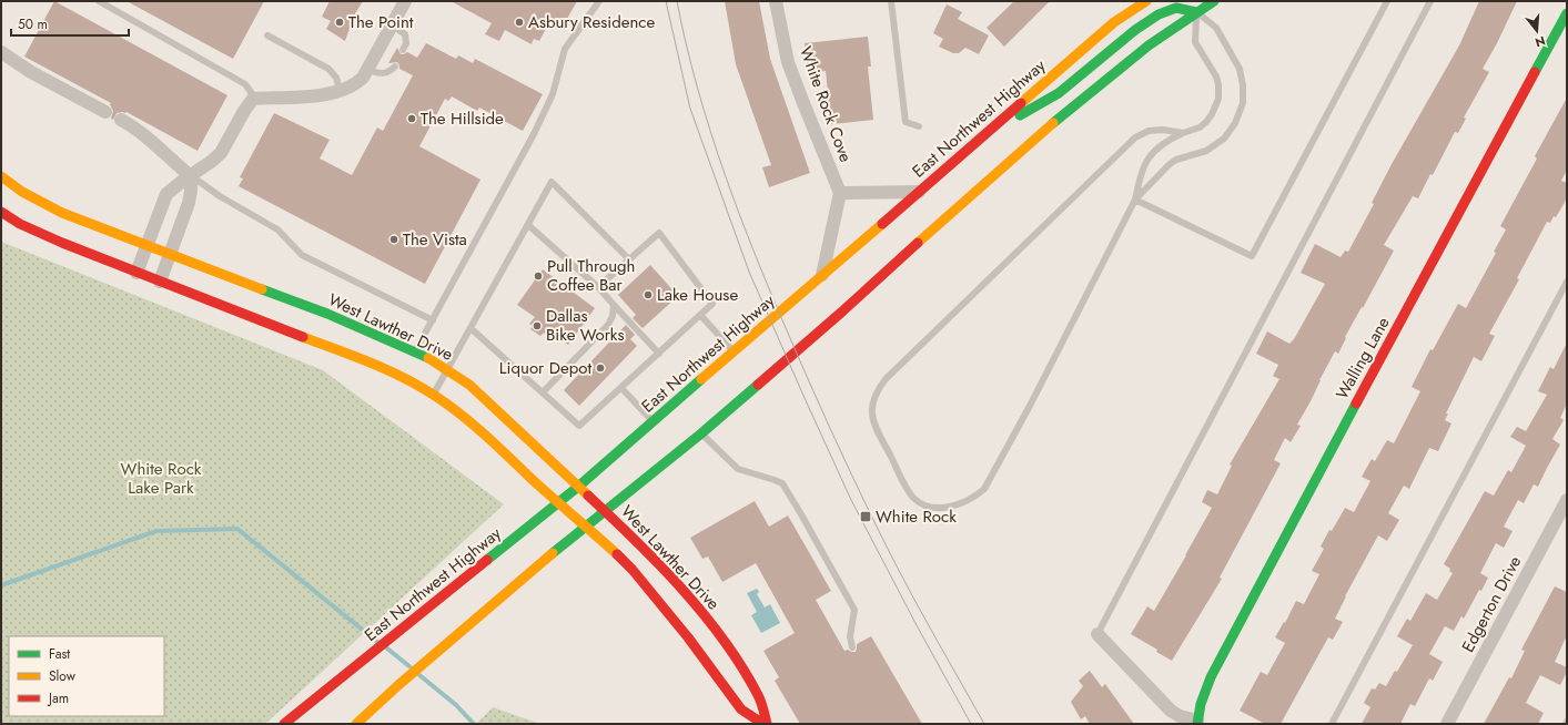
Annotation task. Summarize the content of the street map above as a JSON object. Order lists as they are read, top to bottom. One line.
{"streets":{"street":["White Rock Cove","East Northwest Highway","West Lawther Drive","Walling Lane","Edgerton Drive"]},"crossings":[["East Northwest Highway","West Lawther Drive"]],"parks":["White Rock Lake Park"],"places":{"other":["The Point","Asbury Residence","The Hillside","The Vista","Pull Through Coffee Bar","Lake House","Dallas Bike Works","Liquor Depot"],"transit":["White Rock"]},"legend":["Fast","Slow","Jam"],"scale_bar":"50 m","north":"bottom"}
